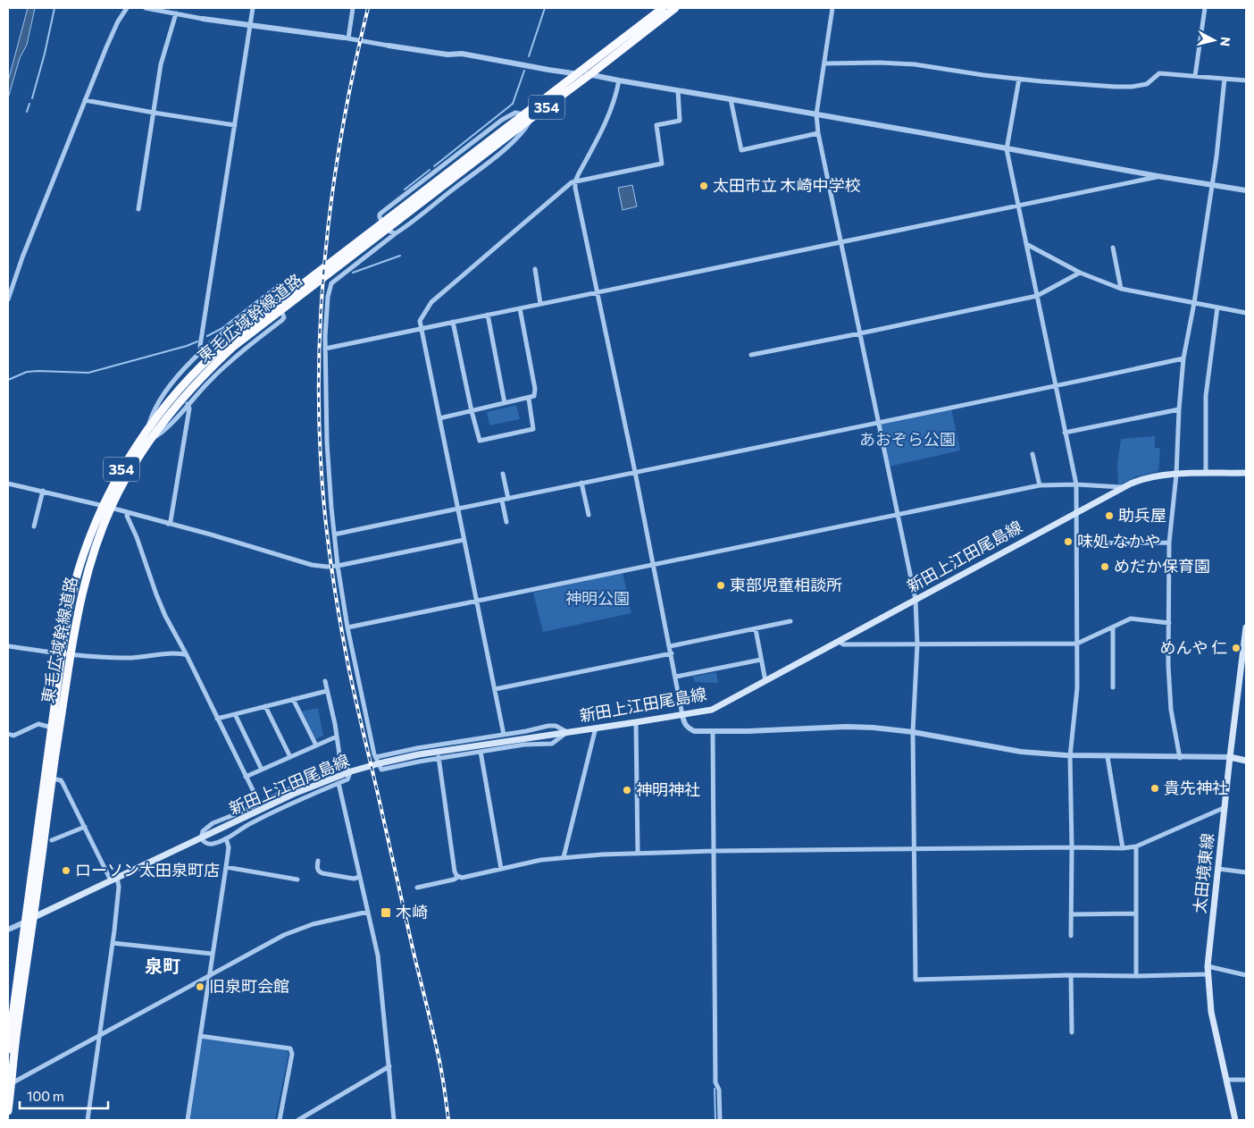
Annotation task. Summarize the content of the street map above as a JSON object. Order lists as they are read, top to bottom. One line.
{"streets":{"highway":["354","東毛広域幹線道路"],"main road":["新田上江田尾島線","太田境東線"]},"crossings":[["東毛広域幹線道路","新田上江田尾島線"]],"districts":["泉町"],"parks":["あおぞら公園","神明公園"],"places":{"other":["太田市立 木崎中学校","助兵屋","味処 なかや","めだか保育園","東部児童相談所","めんや 仁","貴先神社","神明神社","ローソン太田泉町店","旧泉町会館"],"transit":["木崎"]},"scale_bar":"100 m","north":"right"}
